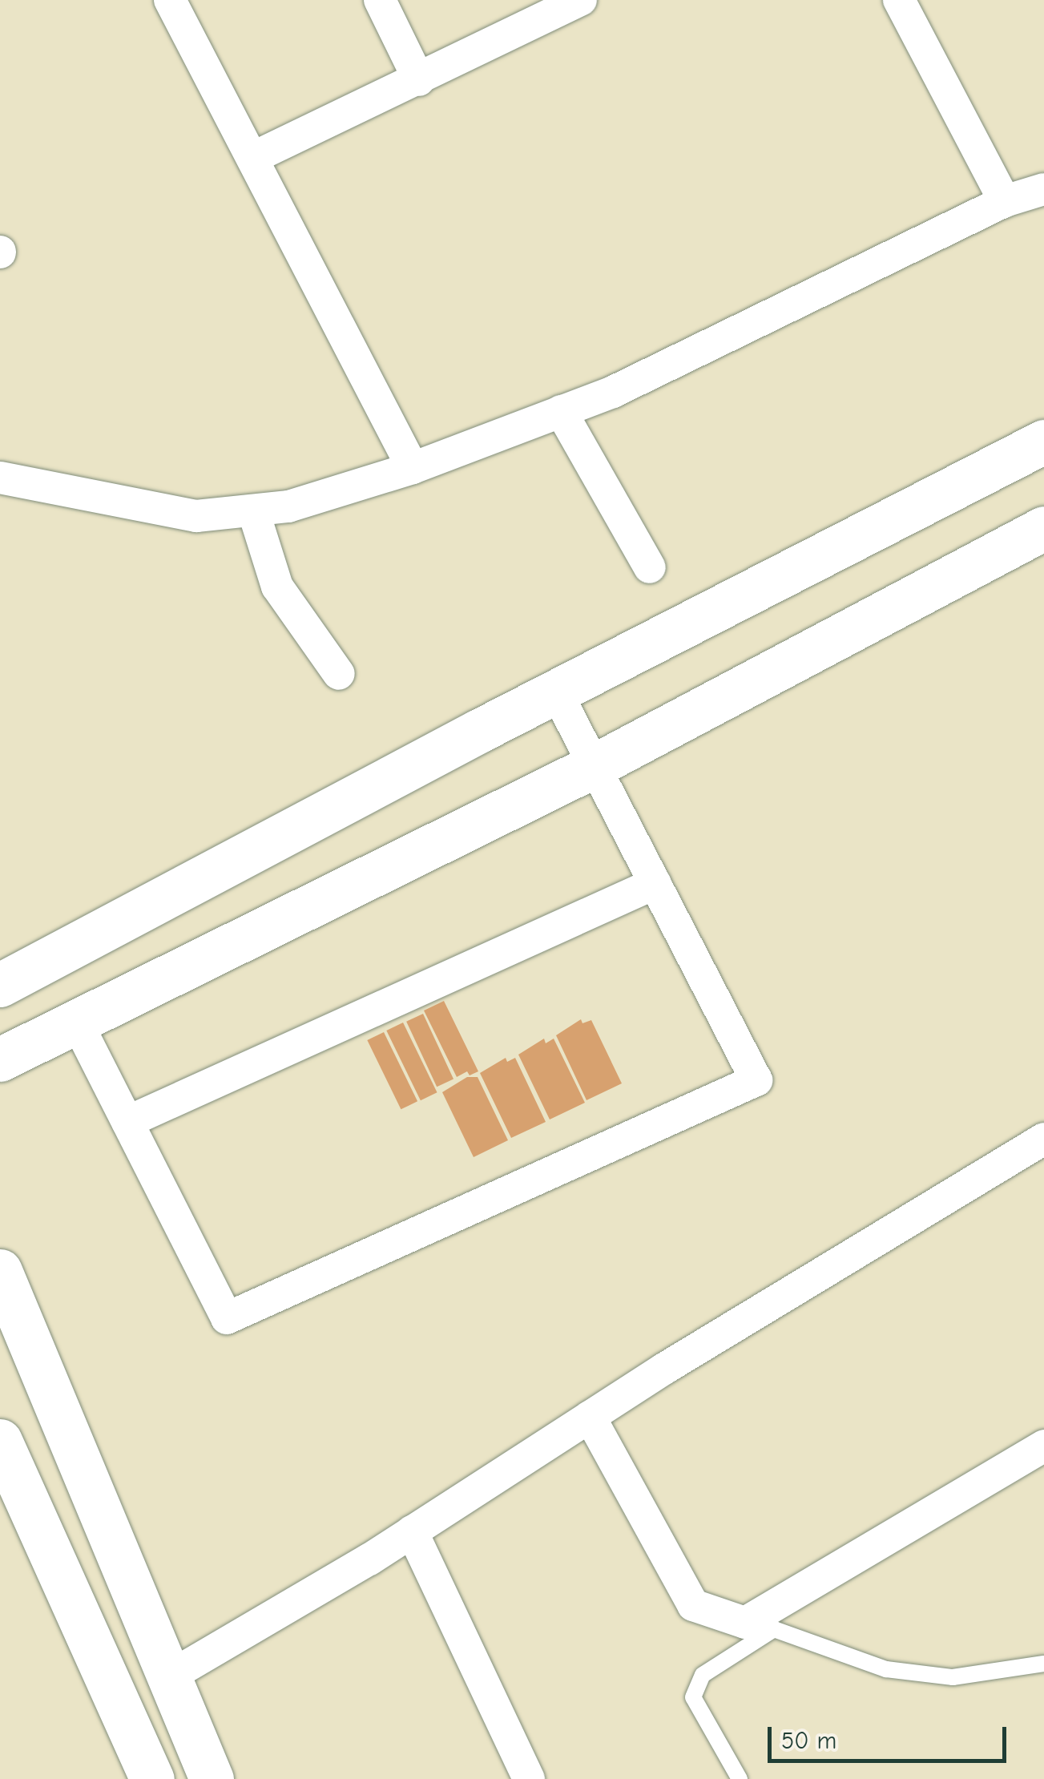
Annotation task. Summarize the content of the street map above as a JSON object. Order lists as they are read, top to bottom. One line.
{"scale_bar":"50 m"}
